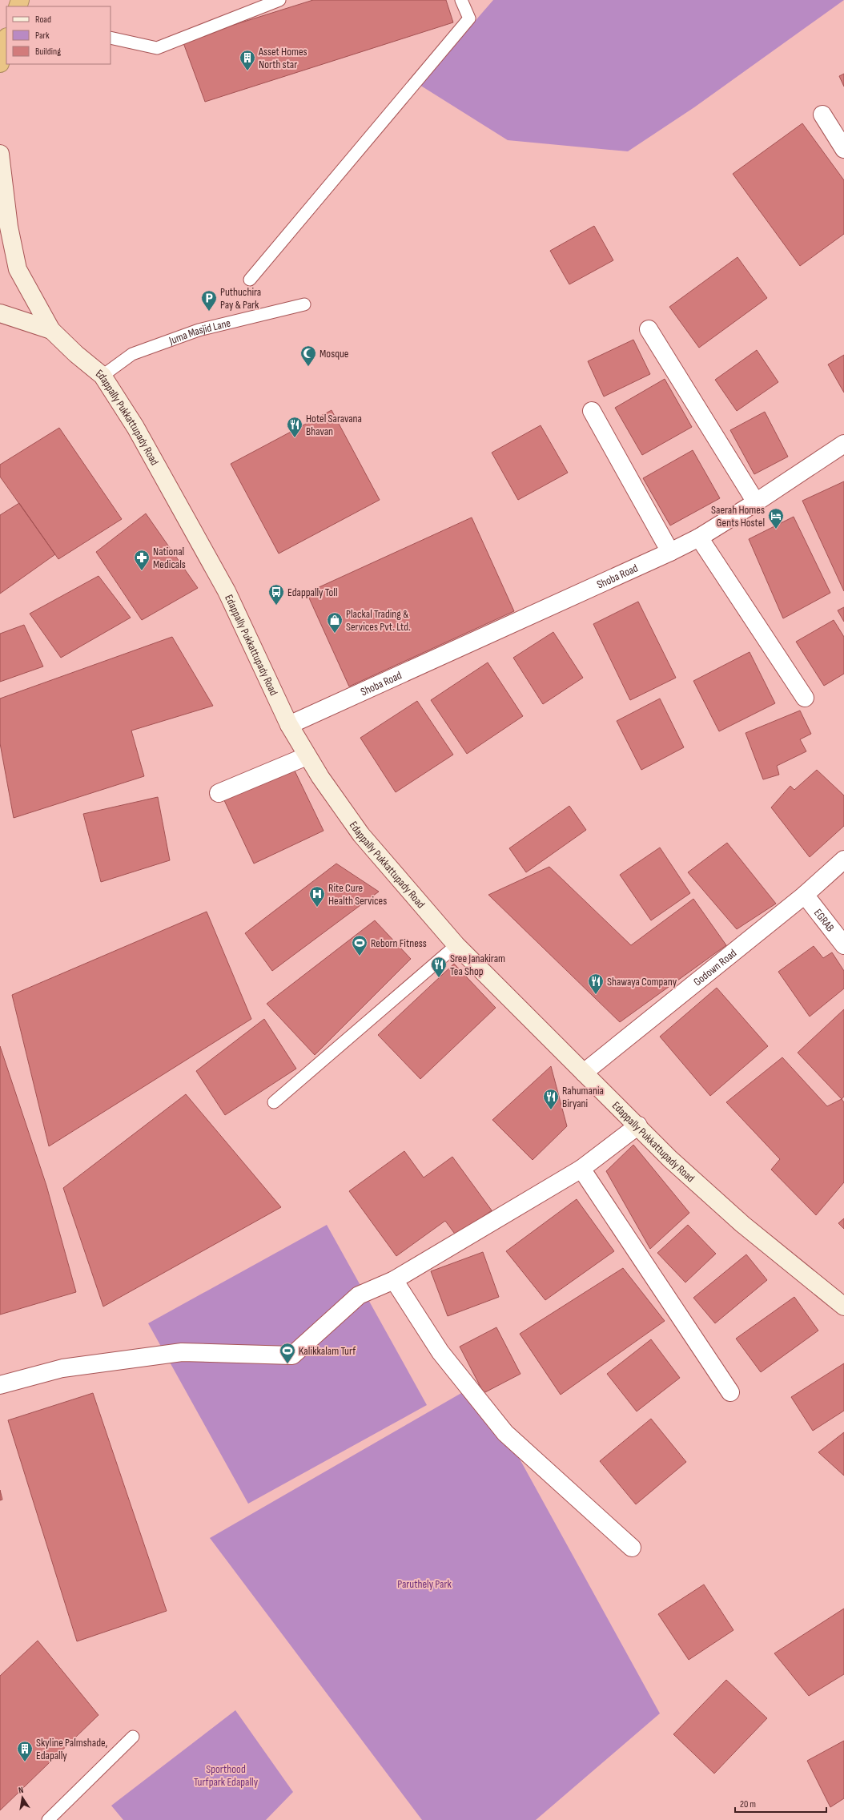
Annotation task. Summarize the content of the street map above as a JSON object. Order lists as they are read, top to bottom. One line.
{"streets":{"main road":["Edappally Pukkattupady Road"],"street":["Shoba Road","EGRAB","Godown Road"],"lane":["Juma Masjid Lane"]},"crossings":[["Juma Masjid Lane","Edappally Pukkattupady Road"],["Edappally Pukkattupady Road","Shoba Road"],["Edappally Pukkattupady Road","Godown Road"],["EGRAB","Godown Road"]],"parks":["Paruthely Park","Sporthood Turfpark Edapally"],"places":{"building":["Asset Homes North star","Skyline Palmshade, Edapally"],"parking":["Puthuchira Pay & Park"],"mosque":["Mosque"],"restaurant":["Hotel Saravana Bhavan","Sree Janakiram Tea Shop","Shawaya Company","Rahumania Biryani"],"hotel":["Saerah Homes Gents Hostel"],"pharmacy":["National Medicals"],"bus stop":["Edappally Toll"],"shop":["Plackal Trading & Services Pvt. Ltd."],"hospital":["Rite Cure Health Services"],"sports":["Reborn Fitness","Kalikkalam Turf"]},"legend":["Road","Park","Building"],"scale_bar":"20 m","north":"top"}
